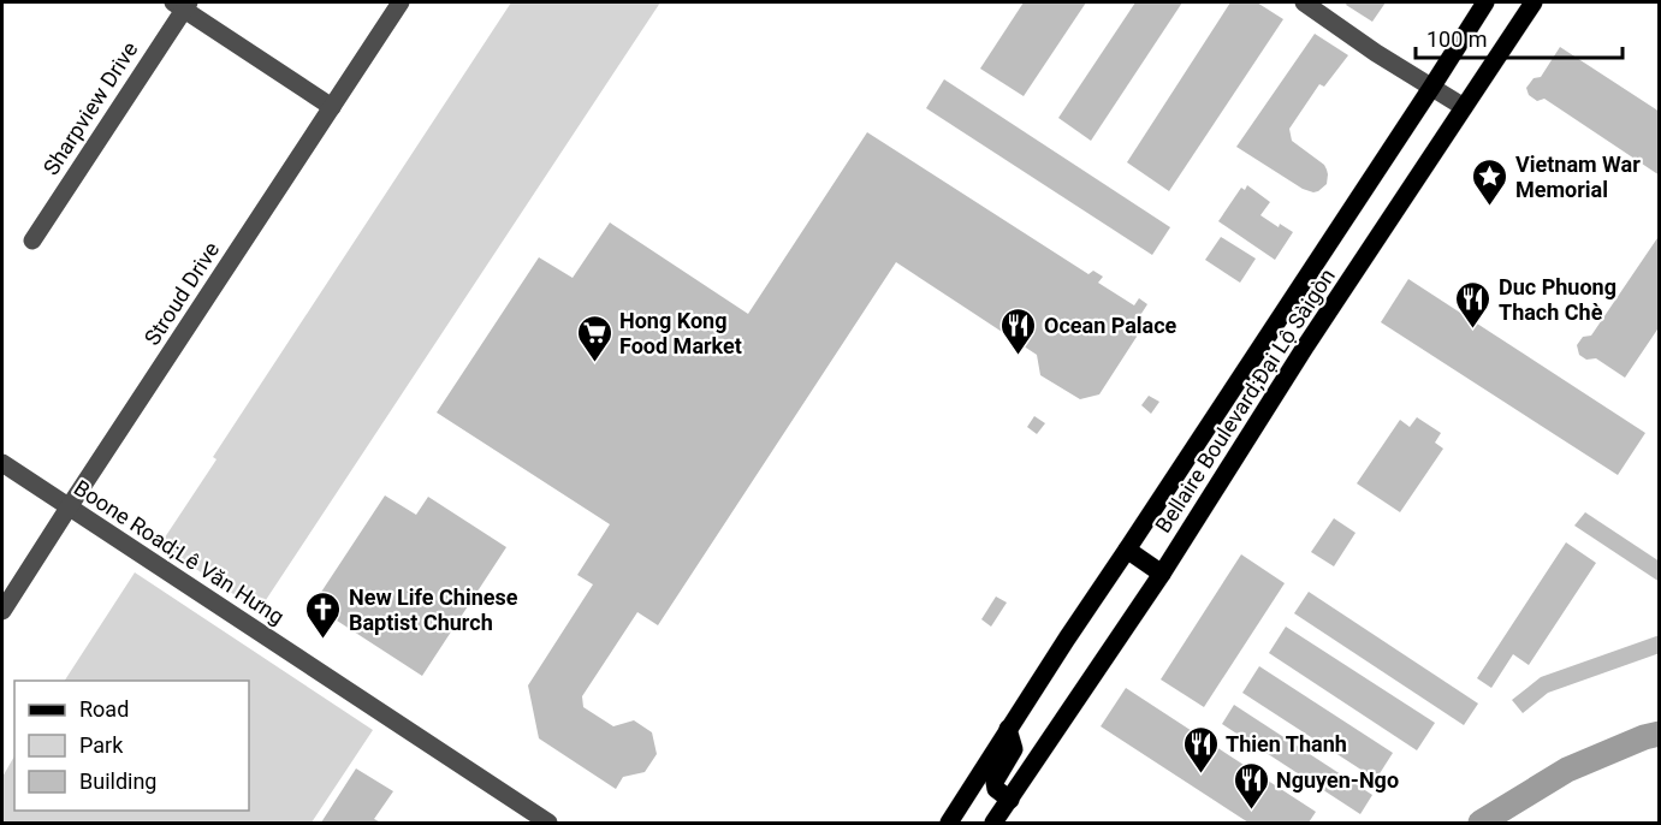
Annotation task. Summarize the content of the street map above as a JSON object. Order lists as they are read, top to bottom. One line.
{"streets":{"main road":["Bellaire Boulevard;Đại Lộ Sàigòn"],"street":["Sharpview Drive","Stroud Drive","Boone Road;Lê Văn Hưng"]},"crossings":[["Stroud Drive","Boone Road;Lê Văn Hưng"]],"places":{"place":["Vietnam War Memorial"],"restaurant":["Duc Phuong Thach Chè","Ocean Palace","Thien Thanh","Nguyen-Ngo"],"supermarket":["Hong Kong Food Market"],"church":["New Life Chinese Baptist Church"]},"legend":["Road","Park","Building"],"scale_bar":"100 m"}
